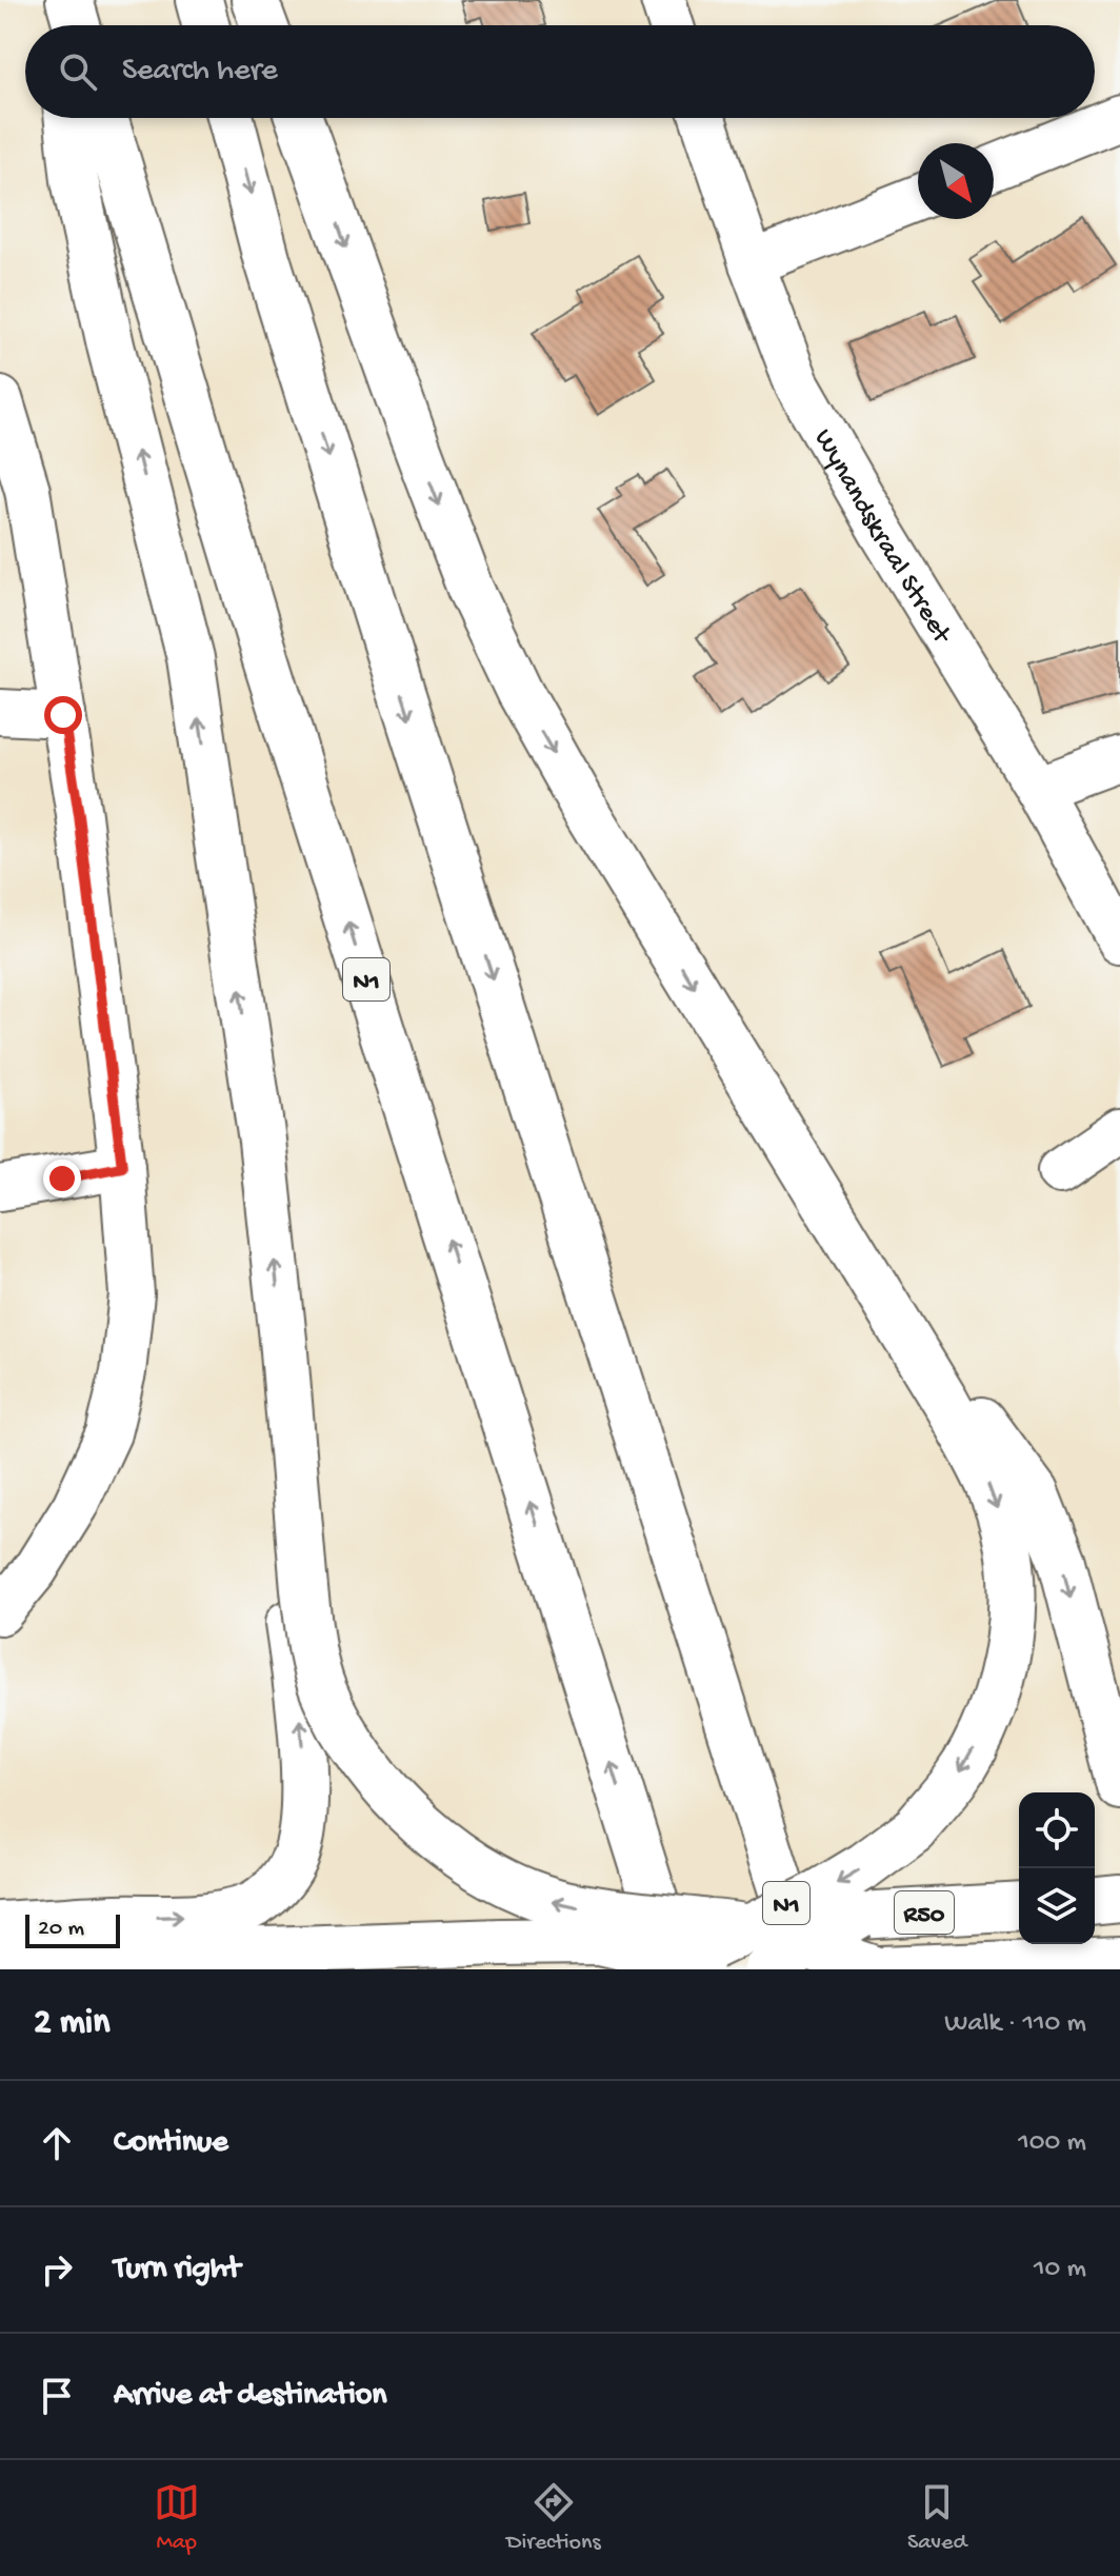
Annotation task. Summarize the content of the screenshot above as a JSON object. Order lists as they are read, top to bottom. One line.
{"streets":{"main road":["N1","R50"],"street":["Wynandskraal Street"]},"scale_bar":"20 m","north":"bottom right","page":{"search":"Search here","scale":"20 m","heading":["2 min","Walk · 110 m"],"list":[["Continue","100 m"],["Turn right","10 m"],"Arrive at destination"],"nav":["Map","Directions","Saved"]}}
